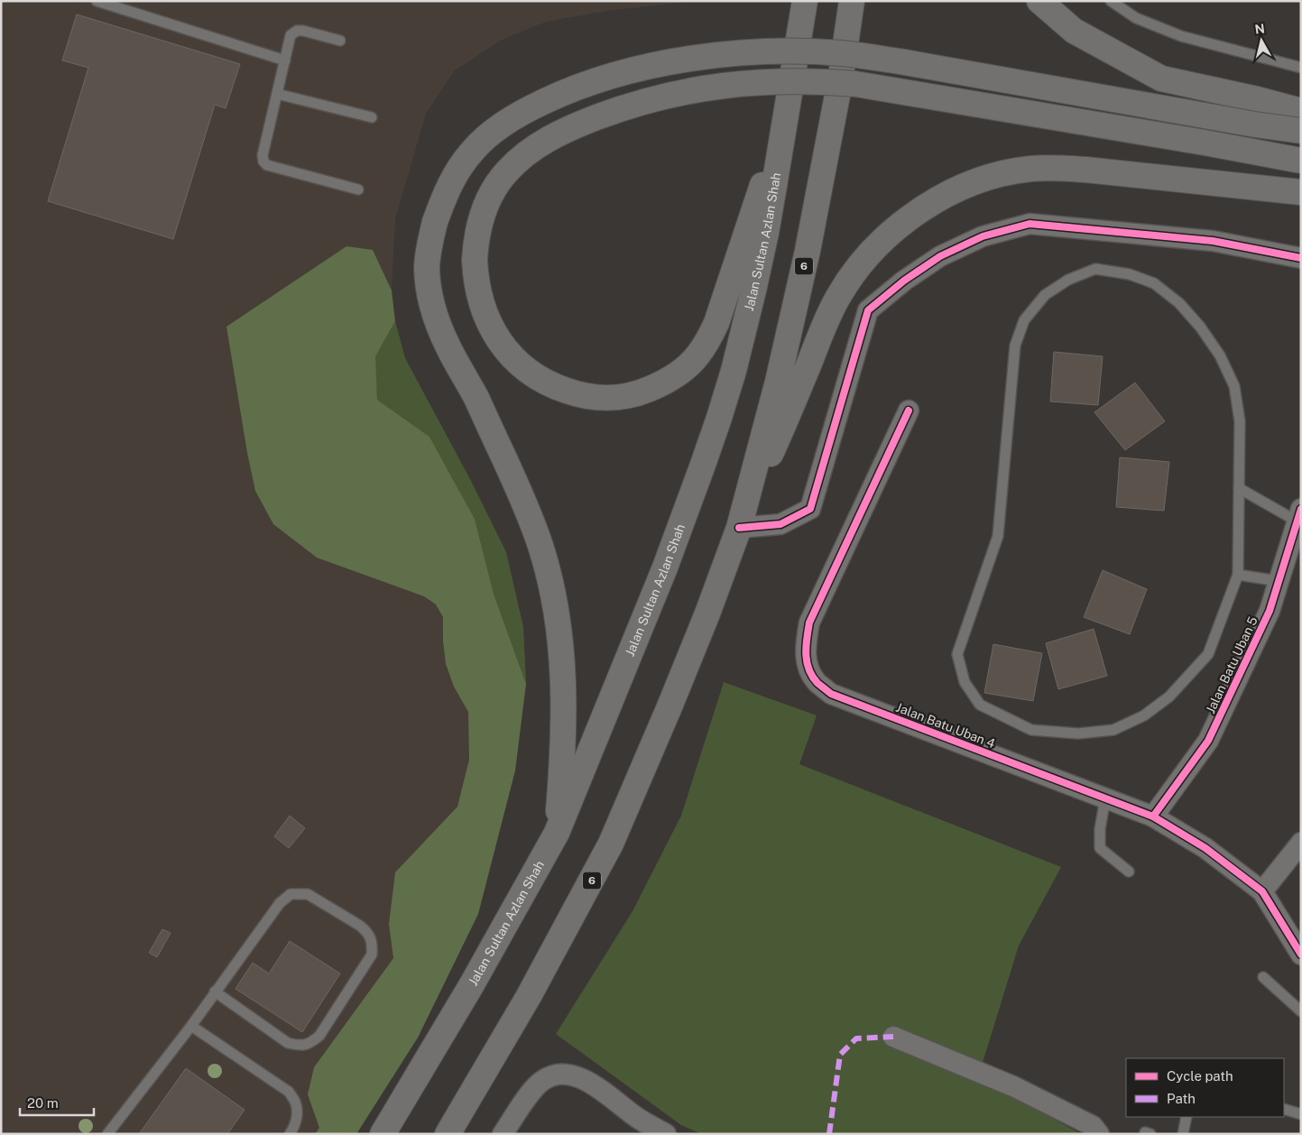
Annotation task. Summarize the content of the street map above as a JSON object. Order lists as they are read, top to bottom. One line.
{"streets":{"highway":["Jalan Sultan Azlan Shah","6"],"street":["Jalan Batu Uban 5","Jalan Batu Uban 4"]},"crossings":[["Jalan Batu Uban 5","Jalan Batu Uban 4"]],"legend":["Cycle path","Path"],"scale_bar":"20 m","north":"top"}
